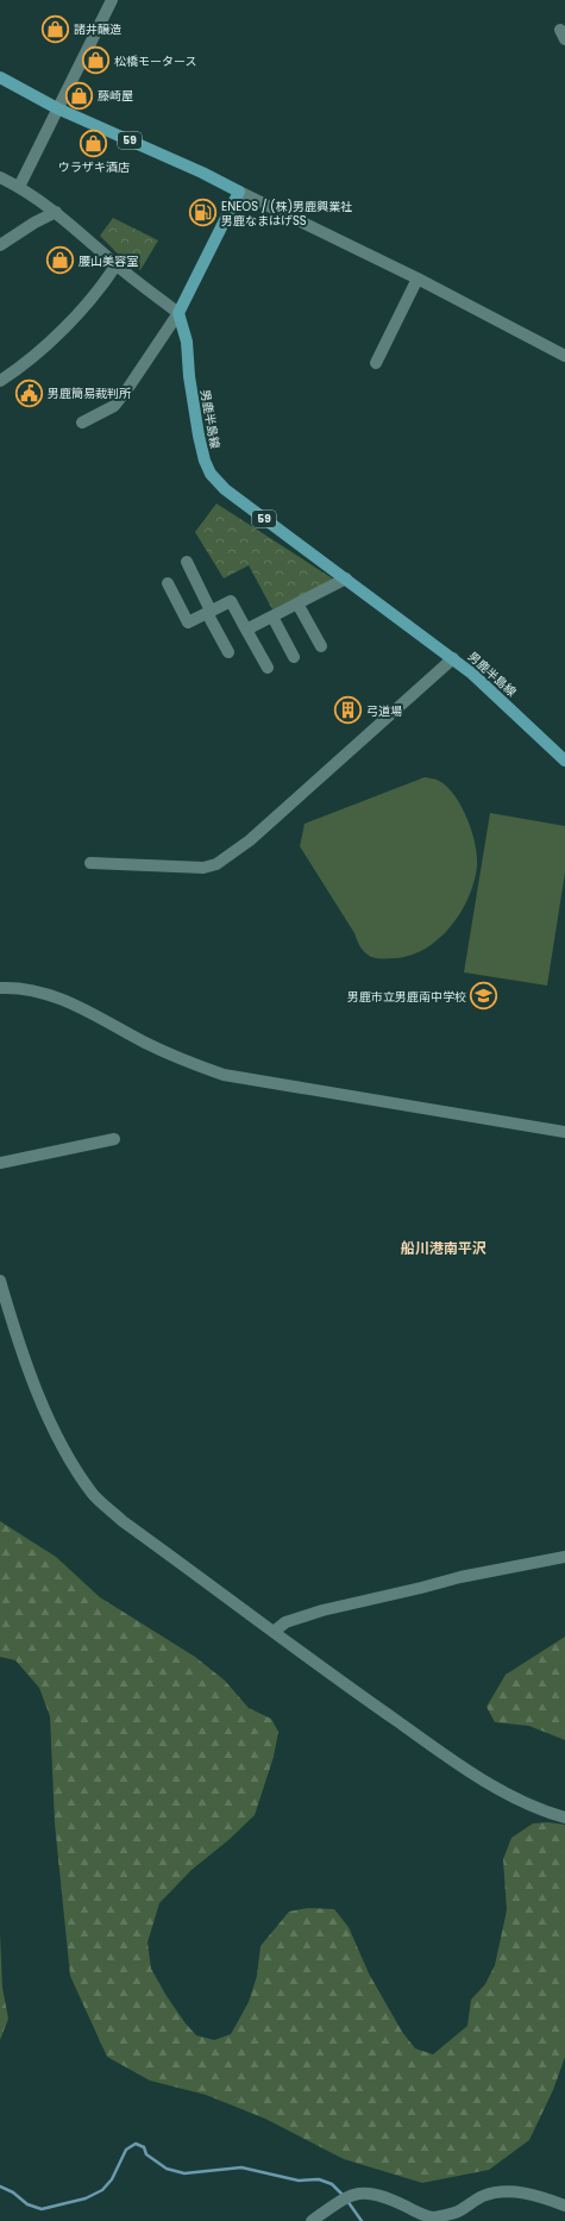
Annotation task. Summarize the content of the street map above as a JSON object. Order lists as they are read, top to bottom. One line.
{"streets":{"main road":["59","男鹿半島線"]},"districts":["船川港南平沢"],"places":{"shop":["諸井醸造","松橋モータース","藤崎屋","ウラザキ酒店","腰山美容室"],"fuel station":["ENEOS / (株)男鹿興業社 男鹿なまはげSS"],"public building":["男鹿簡易裁判所"],"building":["弓道場"],"school or university":["男鹿市立男鹿南中学校"]}}
